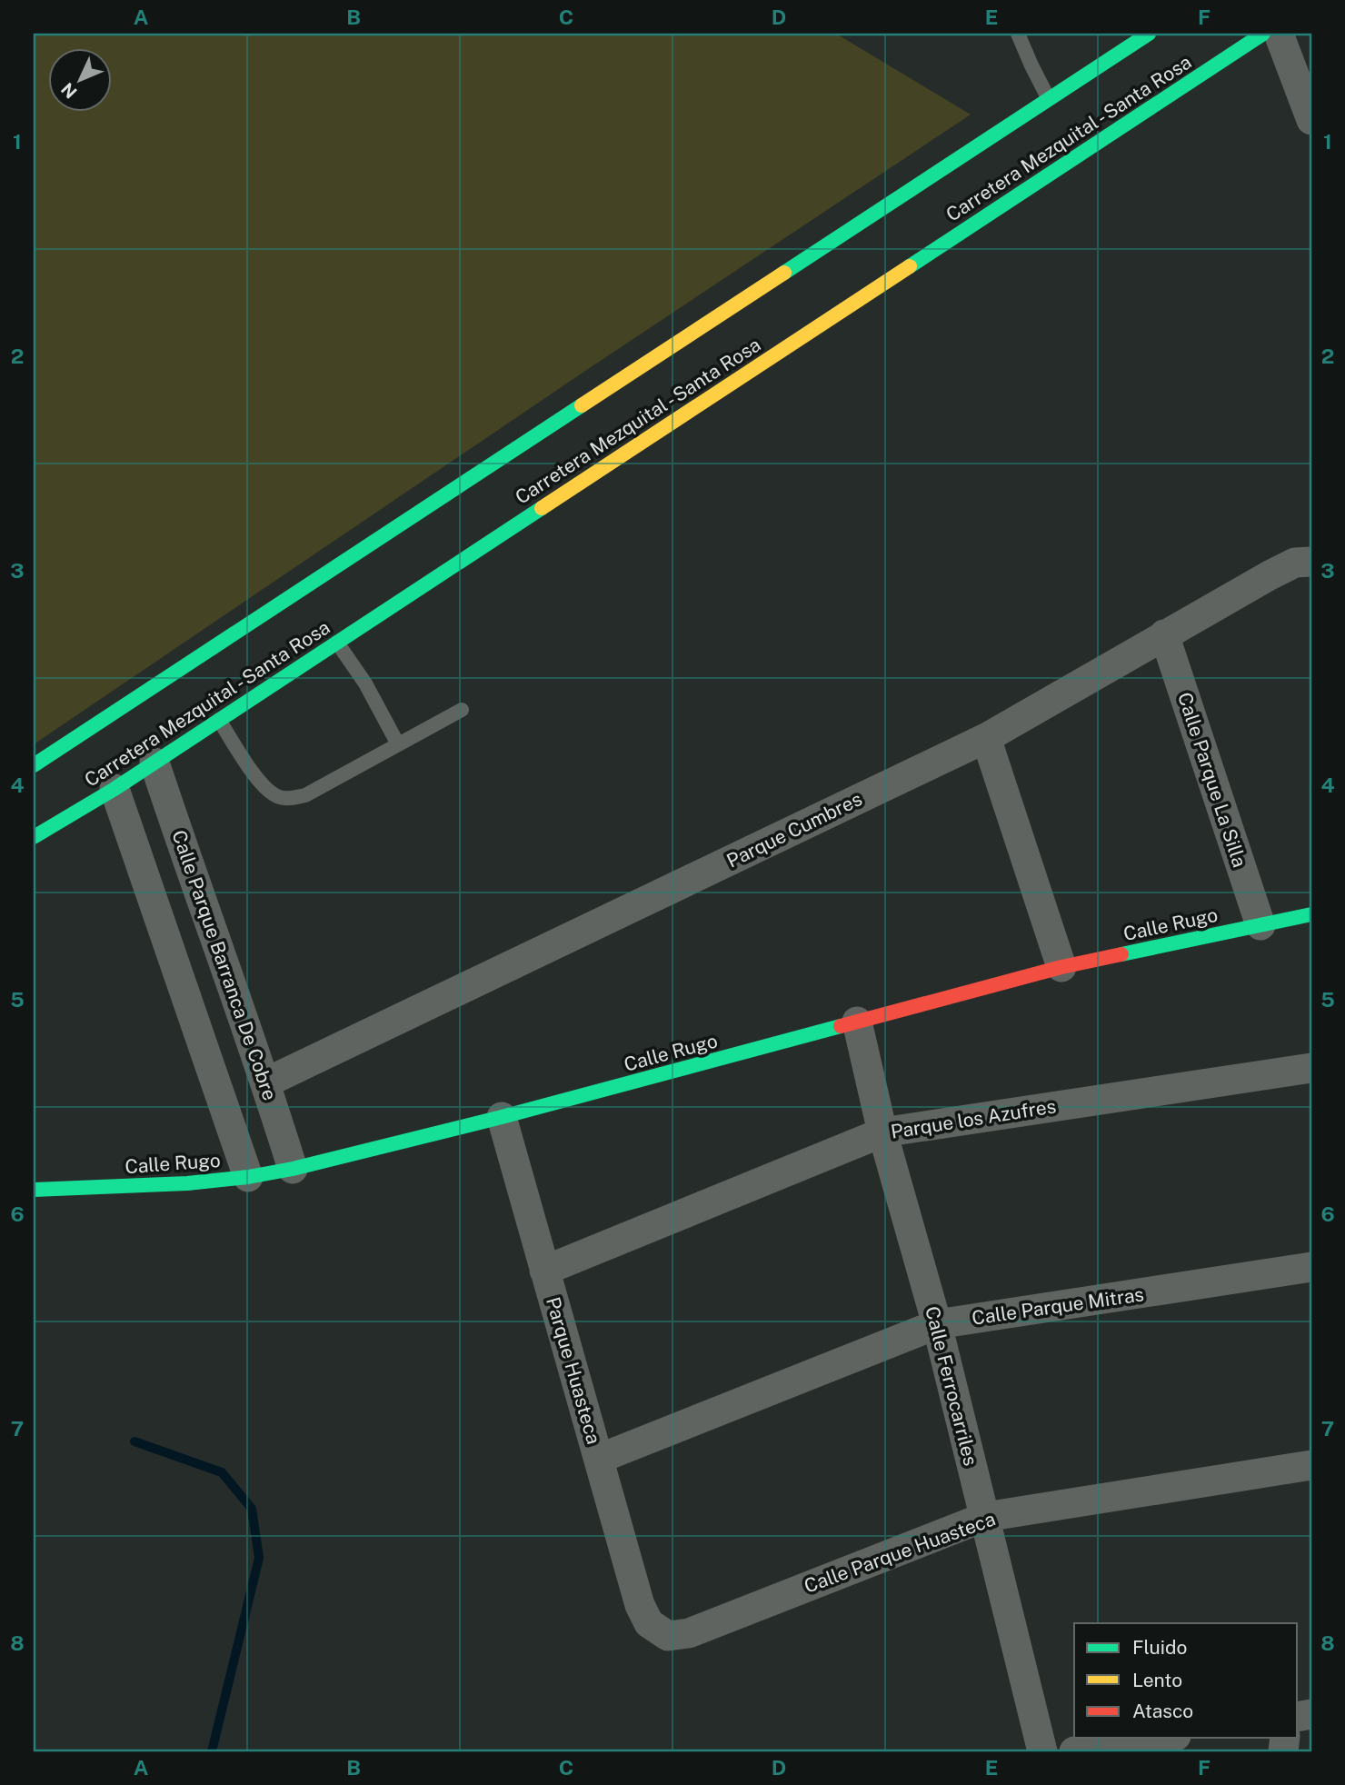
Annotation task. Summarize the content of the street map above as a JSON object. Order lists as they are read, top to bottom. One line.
{"streets":{"main road":["Carretera Mezquital - Santa Rosa","Calle Rugo"],"street":["Calle Parque La Silla","Parque Cumbres","Calle Parque Barranca De Cobre","Parque los Azufres","Calle Parque Mitras","Parque Huasteca","Calle Ferrocarriles","Calle Parque Huasteca"]},"crossings":[["Carretera Mezquital - Santa Rosa","Calle Parque Barranca De Cobre"],["Calle Parque La Silla","Parque Cumbres"],["Calle Parque La Silla","Calle Rugo"],["Parque Cumbres","Calle Parque Barranca De Cobre"],["Calle Rugo","Calle Parque Barranca De Cobre"],["Calle Rugo","Parque Huasteca"],["Calle Rugo","Calle Ferrocarriles"],["Parque los Azufres","Parque Huasteca"],["Parque los Azufres","Calle Ferrocarriles"],["Calle Parque Mitras","Parque Huasteca"],["Calle Parque Mitras","Calle Ferrocarriles"],["Parque Huasteca","Calle Parque Huasteca"],["Calle Ferrocarriles","Calle Parque Huasteca"]],"legend":["Fluido","Lento","Atasco"],"north":"bottom left","grid":{"columns":["A","B","C","D","E","F"],"rows":["1","2","3","4","5","6","7","8"]}}
